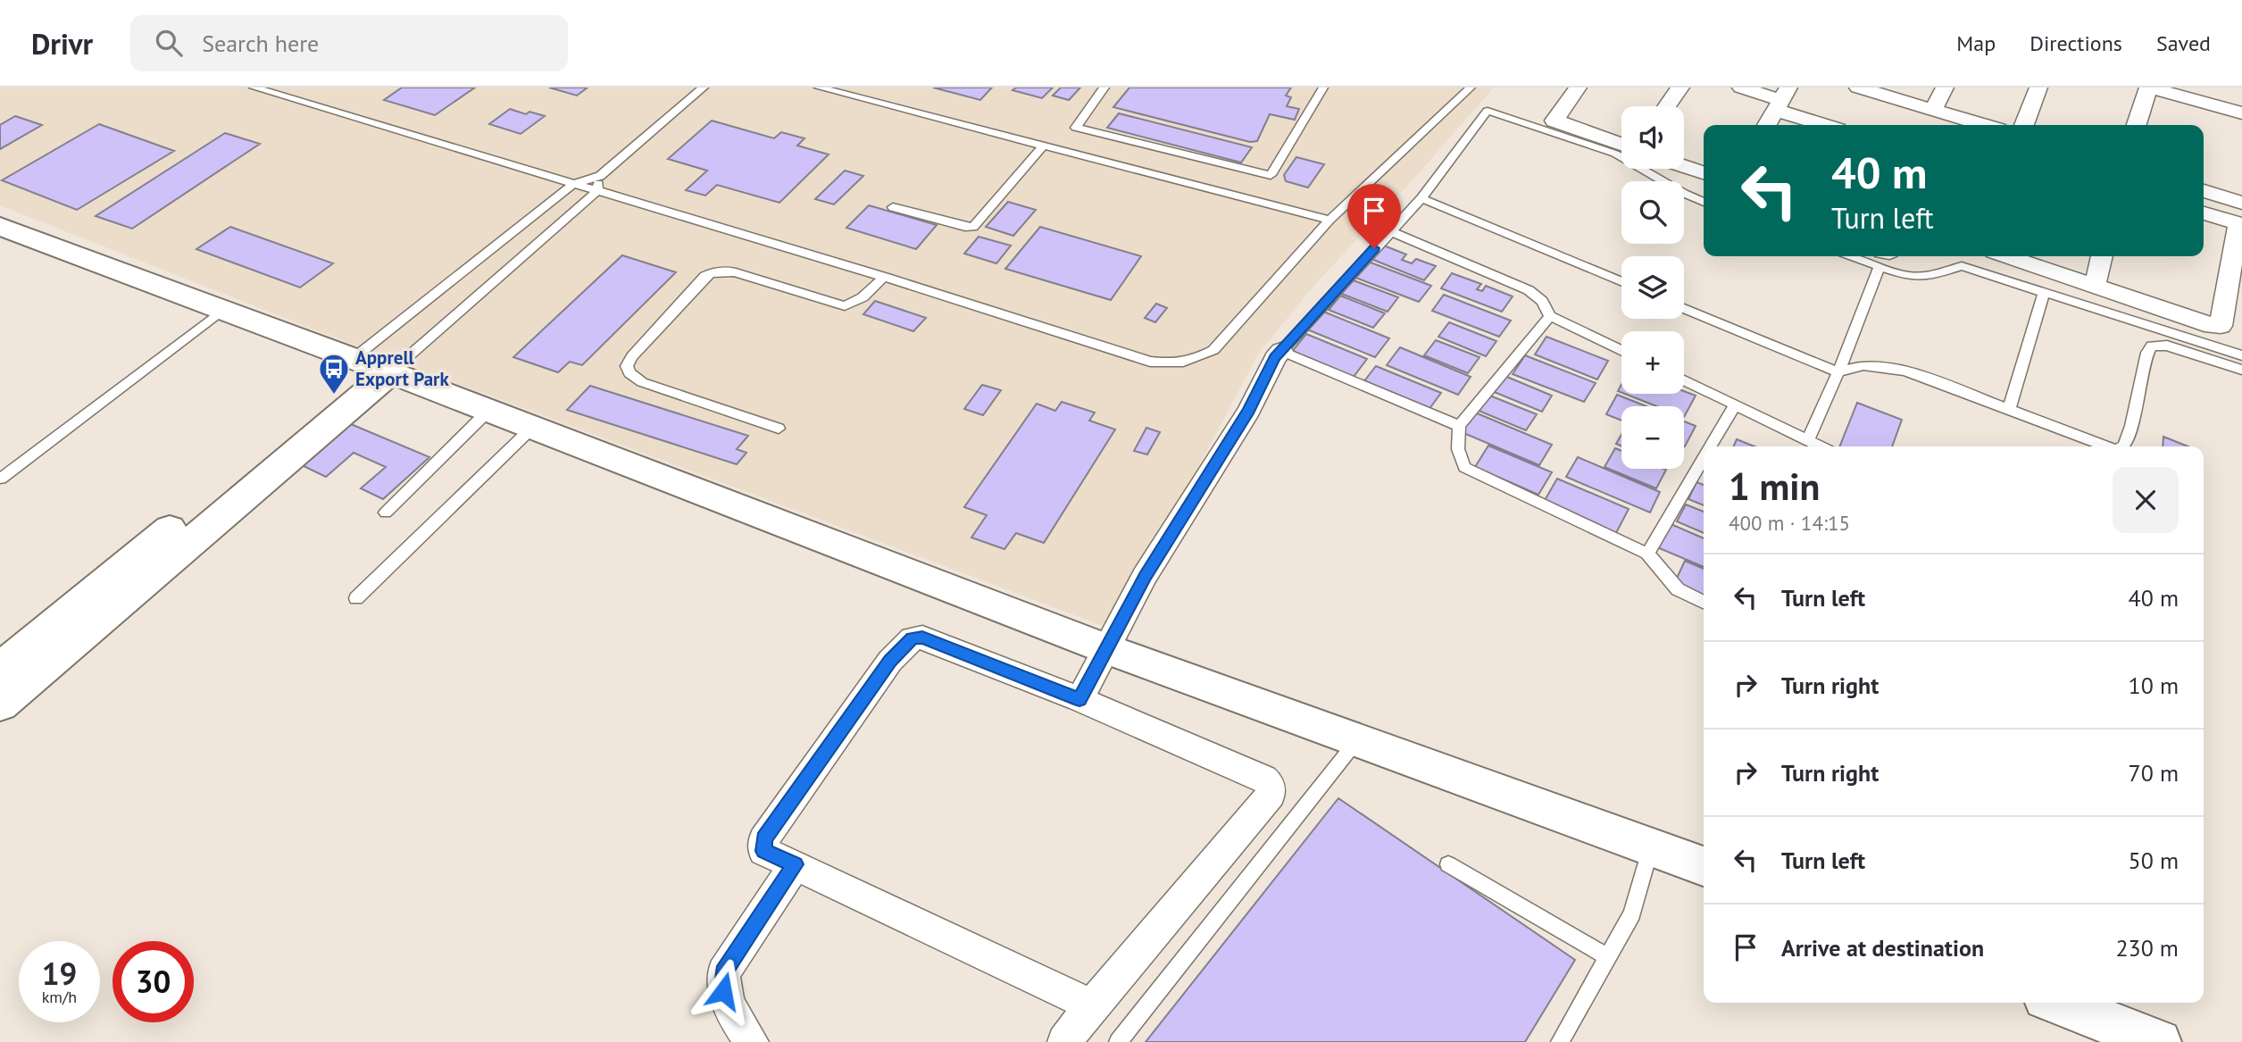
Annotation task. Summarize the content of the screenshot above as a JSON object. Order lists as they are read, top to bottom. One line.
{"places":{"bus stop":["Apprell Export Park"]},"page":{"header":"Drivr","search":"Search here","nav":["Map","Directions","Saved"],"map_buttons":["+","−"],"turn":["40 m","Turn left"],"heading":["1 min","400 m · 14:15"],"list":[{"name":"Turn left","value":"40 m"},{"name":"Turn right","value":"10 m"},{"name":"Turn right","value":"70 m"},{"name":"Turn left","value":"50 m"},{"name":"Arrive at destination","value":"230 m"}],"speed":"19 km/h","limit":"30"}}
